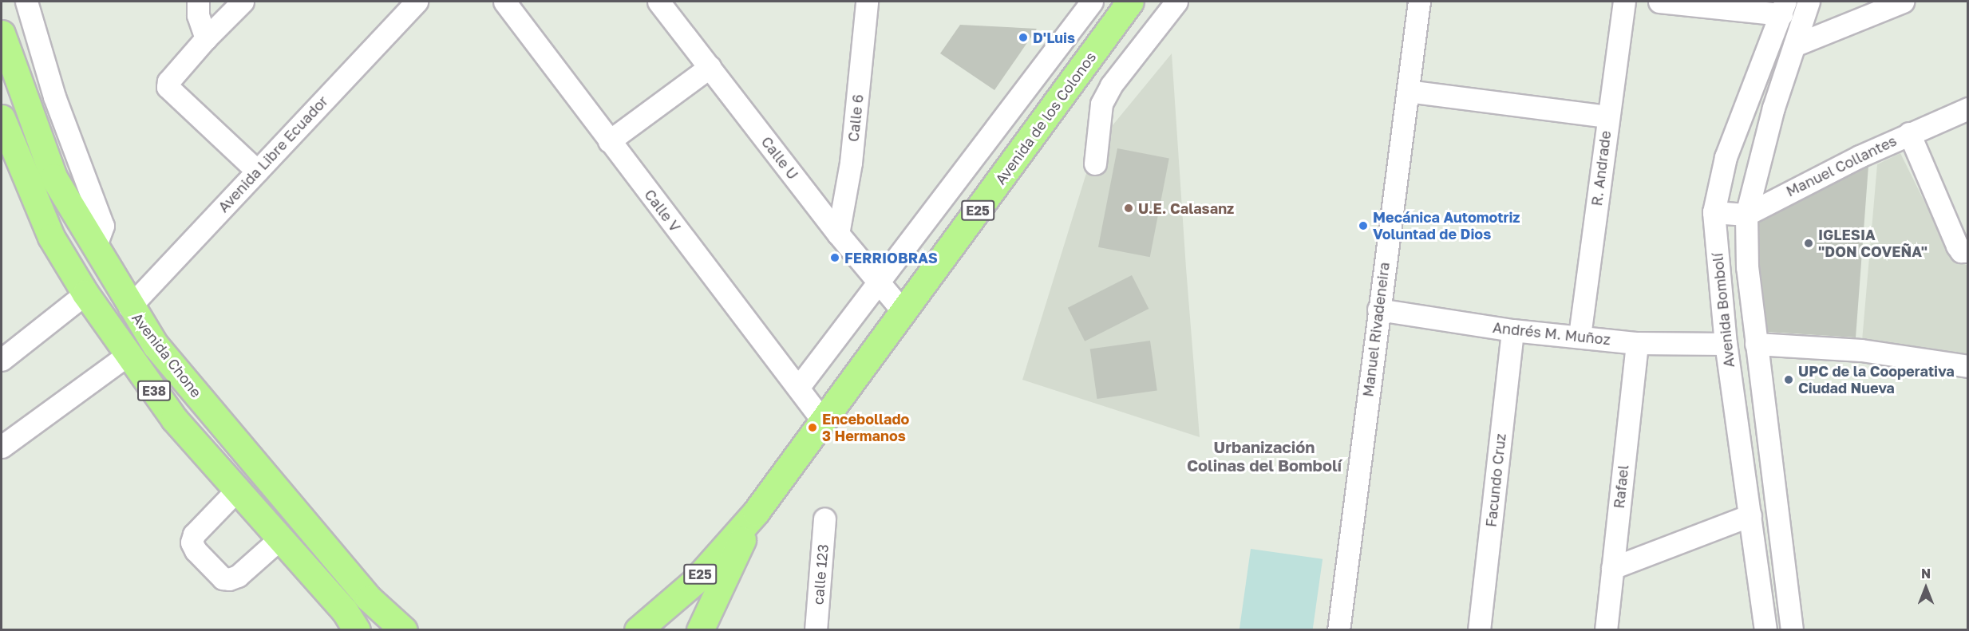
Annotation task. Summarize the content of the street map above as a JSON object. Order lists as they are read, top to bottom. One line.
{"streets":{"highway":["Avenida de los Colonos","E25","Avenida Chone","E38"],"street":["Calle 6","Avenida Libre Ecuador","Calle U","Manuel Collantes","R. Andrade","Calle V","Avenida Bombolí","Manuel Rivadeneira","Andrés M. Muñoz","Facundo Cruz","Rafael","calle 123"]},"crossings":[["Calle 6","Calle U"],["Avenida de los Colonos","Calle U"],["Avenida de los Colonos","Calle V"],["Avenida Libre Ecuador","Avenida Chone"],["Manuel Collantes","Avenida Bombolí"],["R. Andrade","Andrés M. Muñoz"],["Avenida Bombolí","Andrés M. Muñoz"],["Manuel Rivadeneira","Andrés M. Muñoz"],["Andrés M. Muñoz","Facundo Cruz"],["Andrés M. Muñoz","Rafael"]],"districts":["Urbanización Colinas del Bombolí"],"places":["D'Luis","U.E. Calasanz","Mecánica Automotriz Voluntad de Dios","IGLESIA \"DON COVEÑA\"","FERRIOBRAS","UPC de la Cooperativa Ciudad Nueva","Encebollado 3 Hermanos"],"north":"top"}
